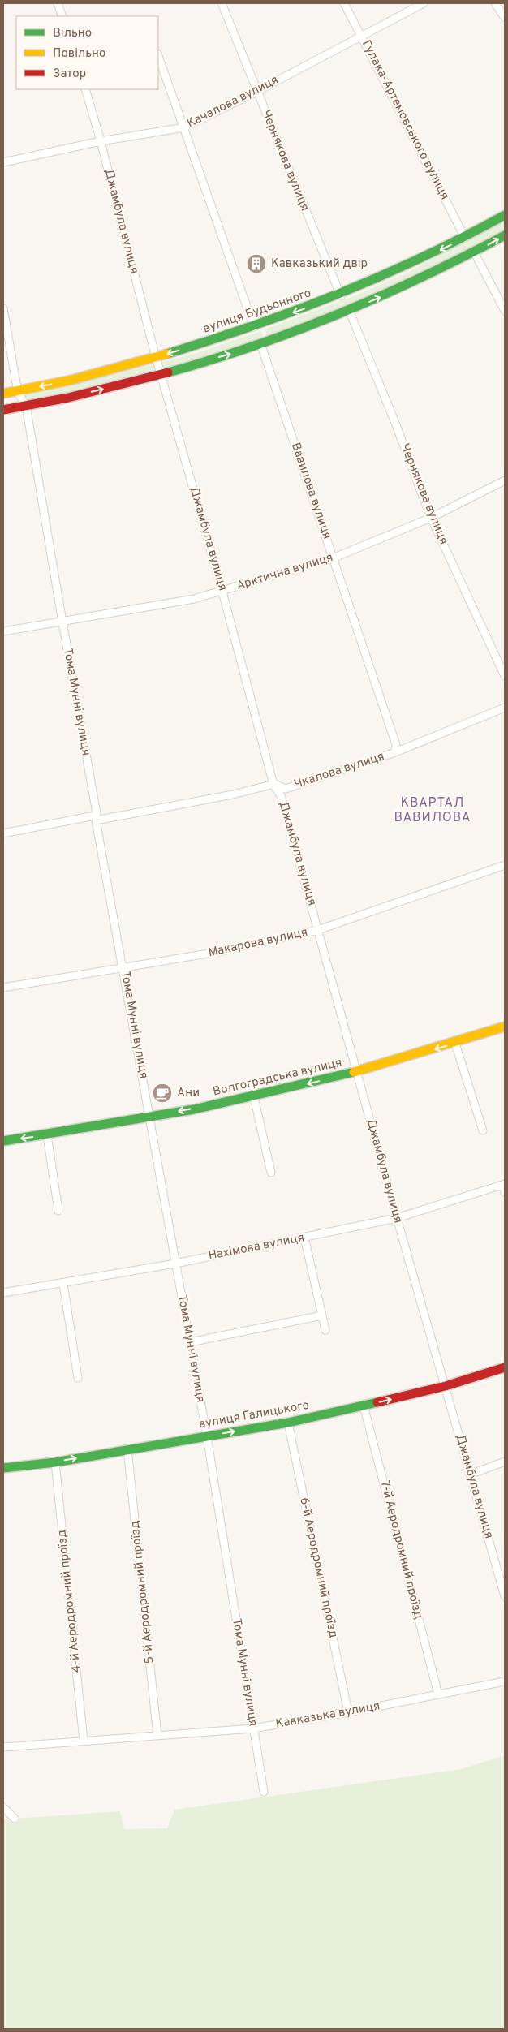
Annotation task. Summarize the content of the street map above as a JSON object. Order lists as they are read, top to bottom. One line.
{"streets":{"main road":["вулиця Будьонного","Волгоградська вулиця","вулиця Галицького"],"street":["Качалова вулиця","Гулака-Артемовського вулиця","Чернякова вулиця","Джамбула вулиця","Вавилова вулиця","Арктична вулиця","Тома Мунні вулиця","Чкалова вулиця","Макарова вулиця","Нахімова вулиця","7-й Аеродромний проїзд","6-й Аеродромний проїзд","5-й Аеродромний проїзд","4-й Аеродромний проїзд","Кавказька вулиця"]},"crossings":[["Качалова вулиця","Гулака-Артемовського вулиця"],["Качалова вулиця","Чернякова вулиця"],["Качалова вулиця","Джамбула вулиця"],["Гулака-Артемовського вулиця","вулиця Будьонного"],["Чернякова вулиця","вулиця Будьонного"],["Чернякова вулиця","Арктична вулиця"],["Джамбула вулиця","вулиця Будьонного"],["Джамбула вулиця","Арктична вулиця"],["Джамбула вулиця","Чкалова вулиця"],["Джамбула вулиця","Макарова вулиця"],["Джамбула вулиця","Волгоградська вулиця"],["Джамбула вулиця","Нахімова вулиця"],["Джамбула вулиця","вулиця Галицького"],["вулиця Будьонного","Тома Мунні вулиця"],["Вавилова вулиця","Арктична вулиця"],["Вавилова вулиця","Чкалова вулиця"],["Арктична вулиця","Тома Мунні вулиця"],["Тома Мунні вулиця","Чкалова вулиця"],["Тома Мунні вулиця","Макарова вулиця"],["Тома Мунні вулиця","Волгоградська вулиця"],["Тома Мунні вулиця","Нахімова вулиця"],["Тома Мунні вулиця","вулиця Галицького"],["Тома Мунні вулиця","Кавказька вулиця"],["вулиця Галицького","7-й Аеродромний проїзд"],["вулиця Галицького","6-й Аеродромний проїзд"],["вулиця Галицького","5-й Аеродромний проїзд"],["вулиця Галицького","4-й Аеродромний проїзд"],["7-й Аеродромний проїзд","Кавказька вулиця"],["6-й Аеродромний проїзд","Кавказька вулиця"],["5-й Аеродромний проїзд","Кавказька вулиця"],["4-й Аеродромний проїзд","Кавказька вулиця"]],"one_way":["Волгоградська вулиця","вулиця Галицького"],"districts":["КВАРТАЛ ВАВИЛОВА"],"places":{"building":["Кавказький двір"],"cafe":["Ани"]},"legend":["Вільно","Повільно","Затор"]}
